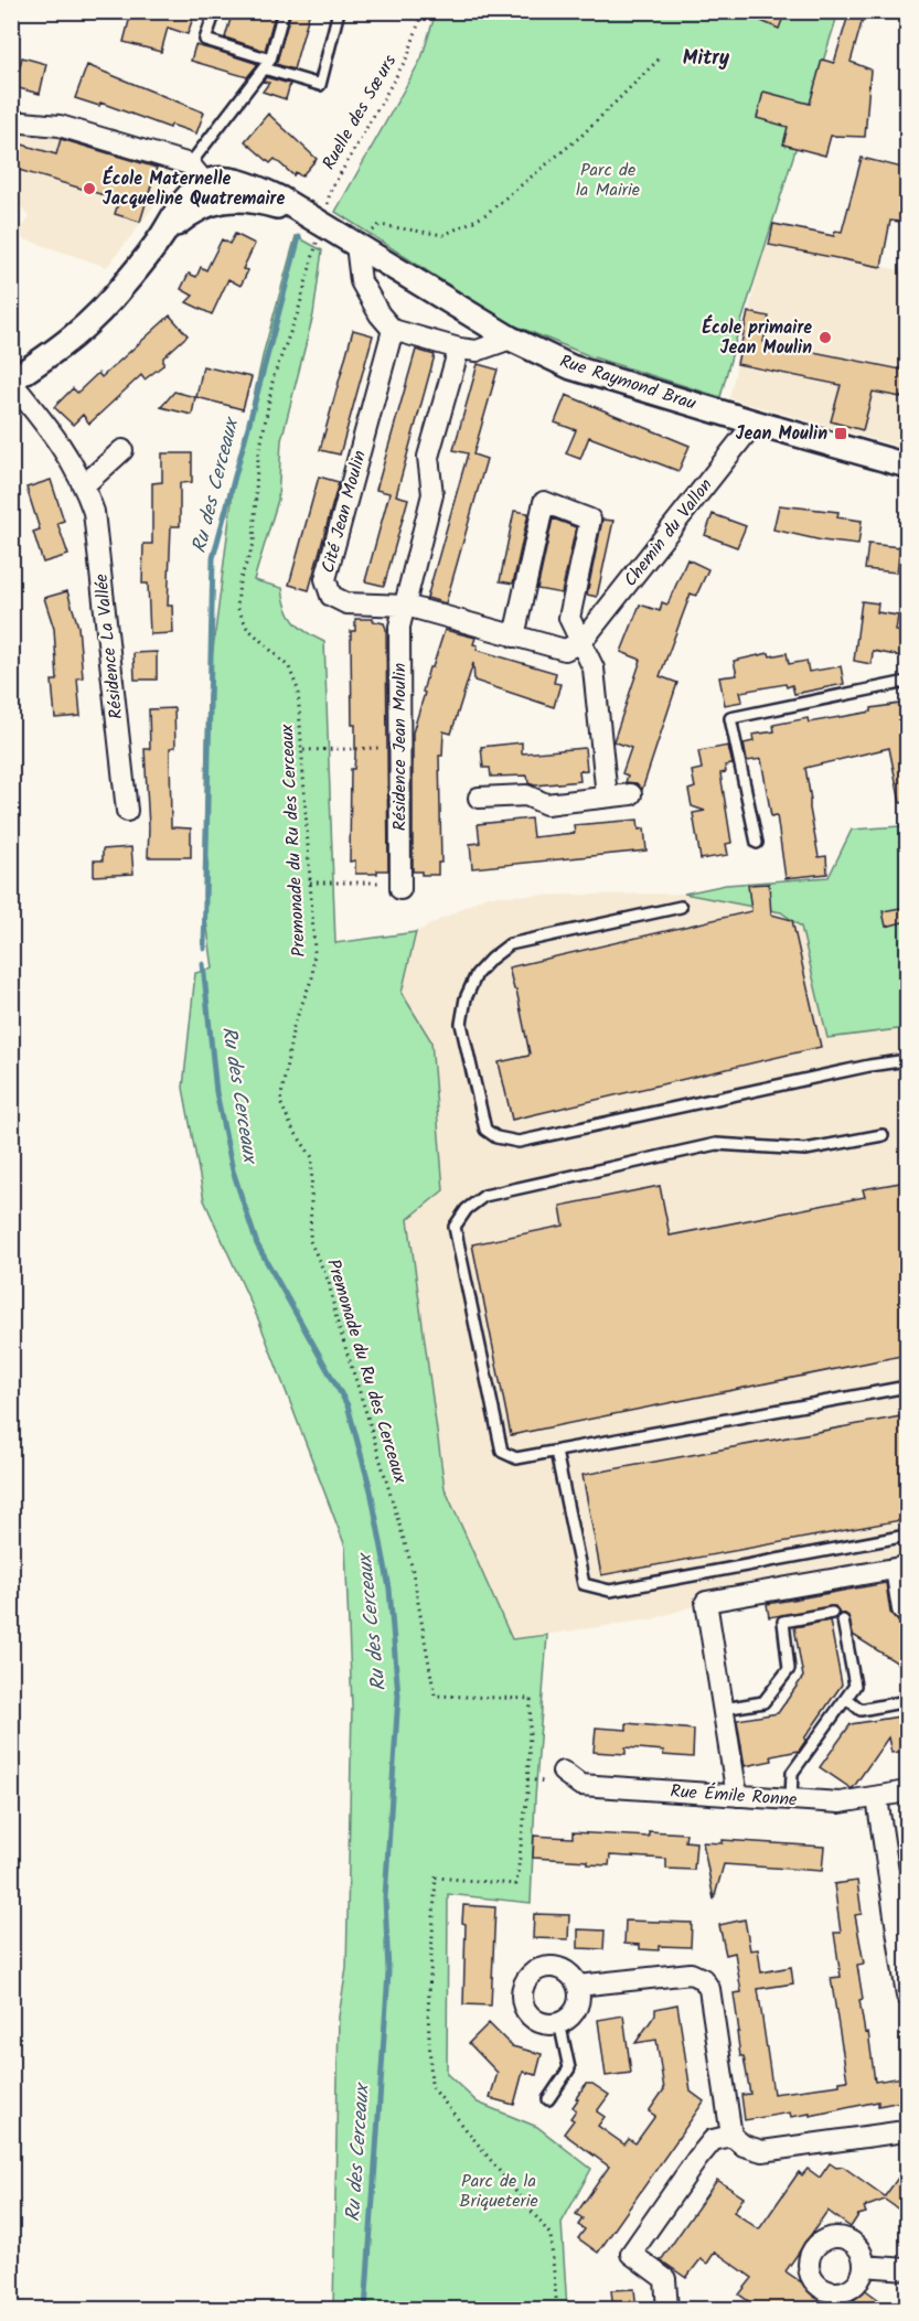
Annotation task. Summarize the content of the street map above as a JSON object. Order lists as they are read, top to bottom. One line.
{"streets":{"street":["Rue Raymond Brau","Cité Jean Moulin","Chemin du Vallon","Résidence La Vallée","Résidence Jean Moulin","Rue Émile Ronne"],"path":["Ruelle des Sœurs","Premonade du Ru des Cerceaux"]},"crossings":[["Ruelle des Sœurs","Rue Raymond Brau"],["Ruelle des Sœurs","Premonade du Ru des Cerceaux"],["Rue Raymond Brau","Chemin du Vallon"],["Rue Raymond Brau","Résidence La Vallée"],["Rue Raymond Brau","Premonade du Ru des Cerceaux"],["Cité Jean Moulin","Résidence Jean Moulin"]],"districts":["Mitry"],"water":["Ru des Cerceaux"],"parks":["Parc de la Mairie","Parc de la Briqueterie"],"places":{"other":["École Maternelle Jacqueline Quatremaire","École primaire Jean Moulin"],"transit":["Jean Moulin"]}}
